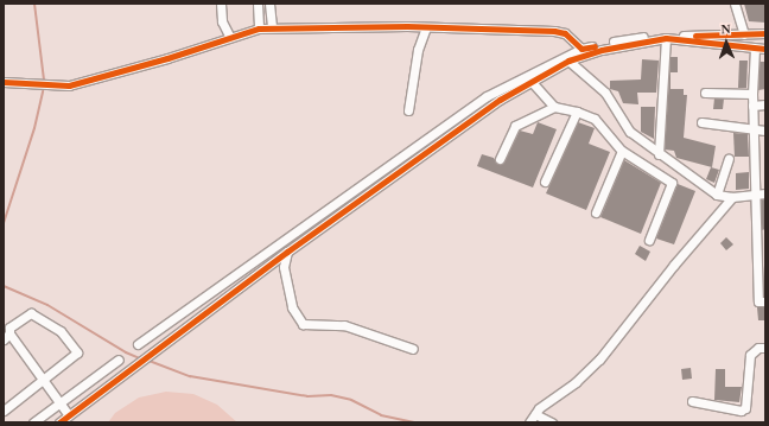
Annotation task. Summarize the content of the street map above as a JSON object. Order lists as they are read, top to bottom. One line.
{"north":"top"}
